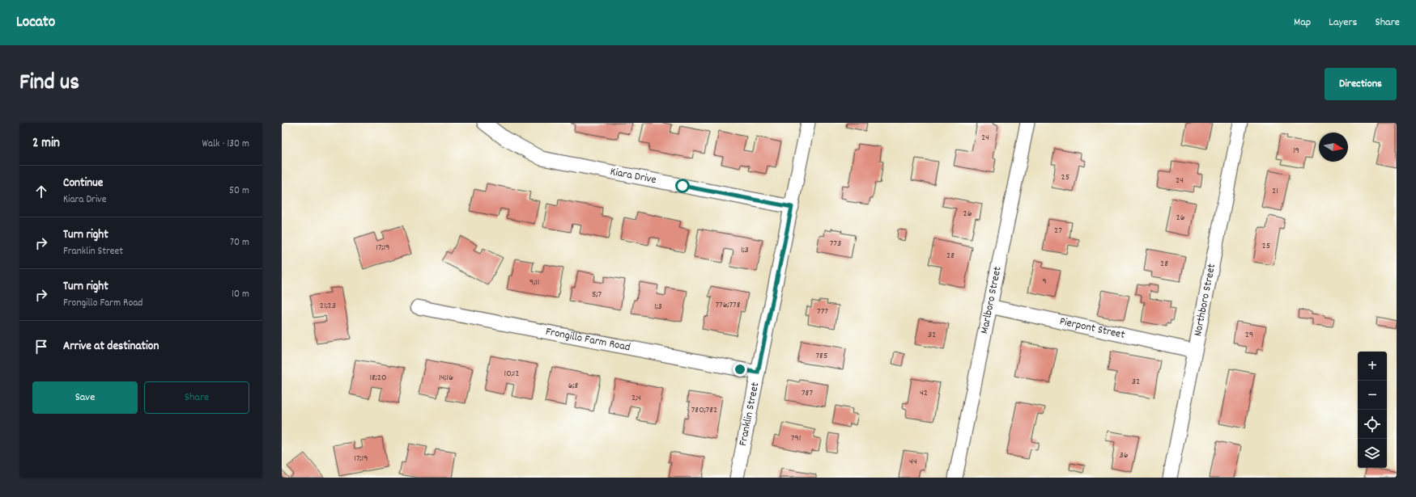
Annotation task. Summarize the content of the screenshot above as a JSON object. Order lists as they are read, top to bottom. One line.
{"streets":{"street":["Kiara Drive","Marlboro Street","Northboro Street","Pierpont Street","Frongillo Farm Road","Franklin Street"]},"crossings":[["Kiara Drive","Franklin Street"],["Marlboro Street","Pierpont Street"],["Northboro Street","Pierpont Street"],["Frongillo Farm Road","Franklin Street"]],"house_numbers":["24","19","25","24","21","26","26","27","773","25","17;19","1;3","28","28","9","9;11","5;7","776;778","21;23","1;3","777","32","29","785","10;12","18;20","14;16","32","6;8","787","42","2;4","780;782","791","36","17;19","44"],"north":"right","page":{"header":"Locato","nav":["Map","Layers","Share"],"title":"Find us","buttons":["Directions",["Save","Share"]],"heading":["2 min","Walk · 130 m"],"list":[["Continue","Kiara Drive","50 m"],["Turn right","Franklin Street","70 m"],["Turn right","Frongillo Farm Road","10 m"],"Arrive at destination"],"map_buttons":["+","−"]}}
